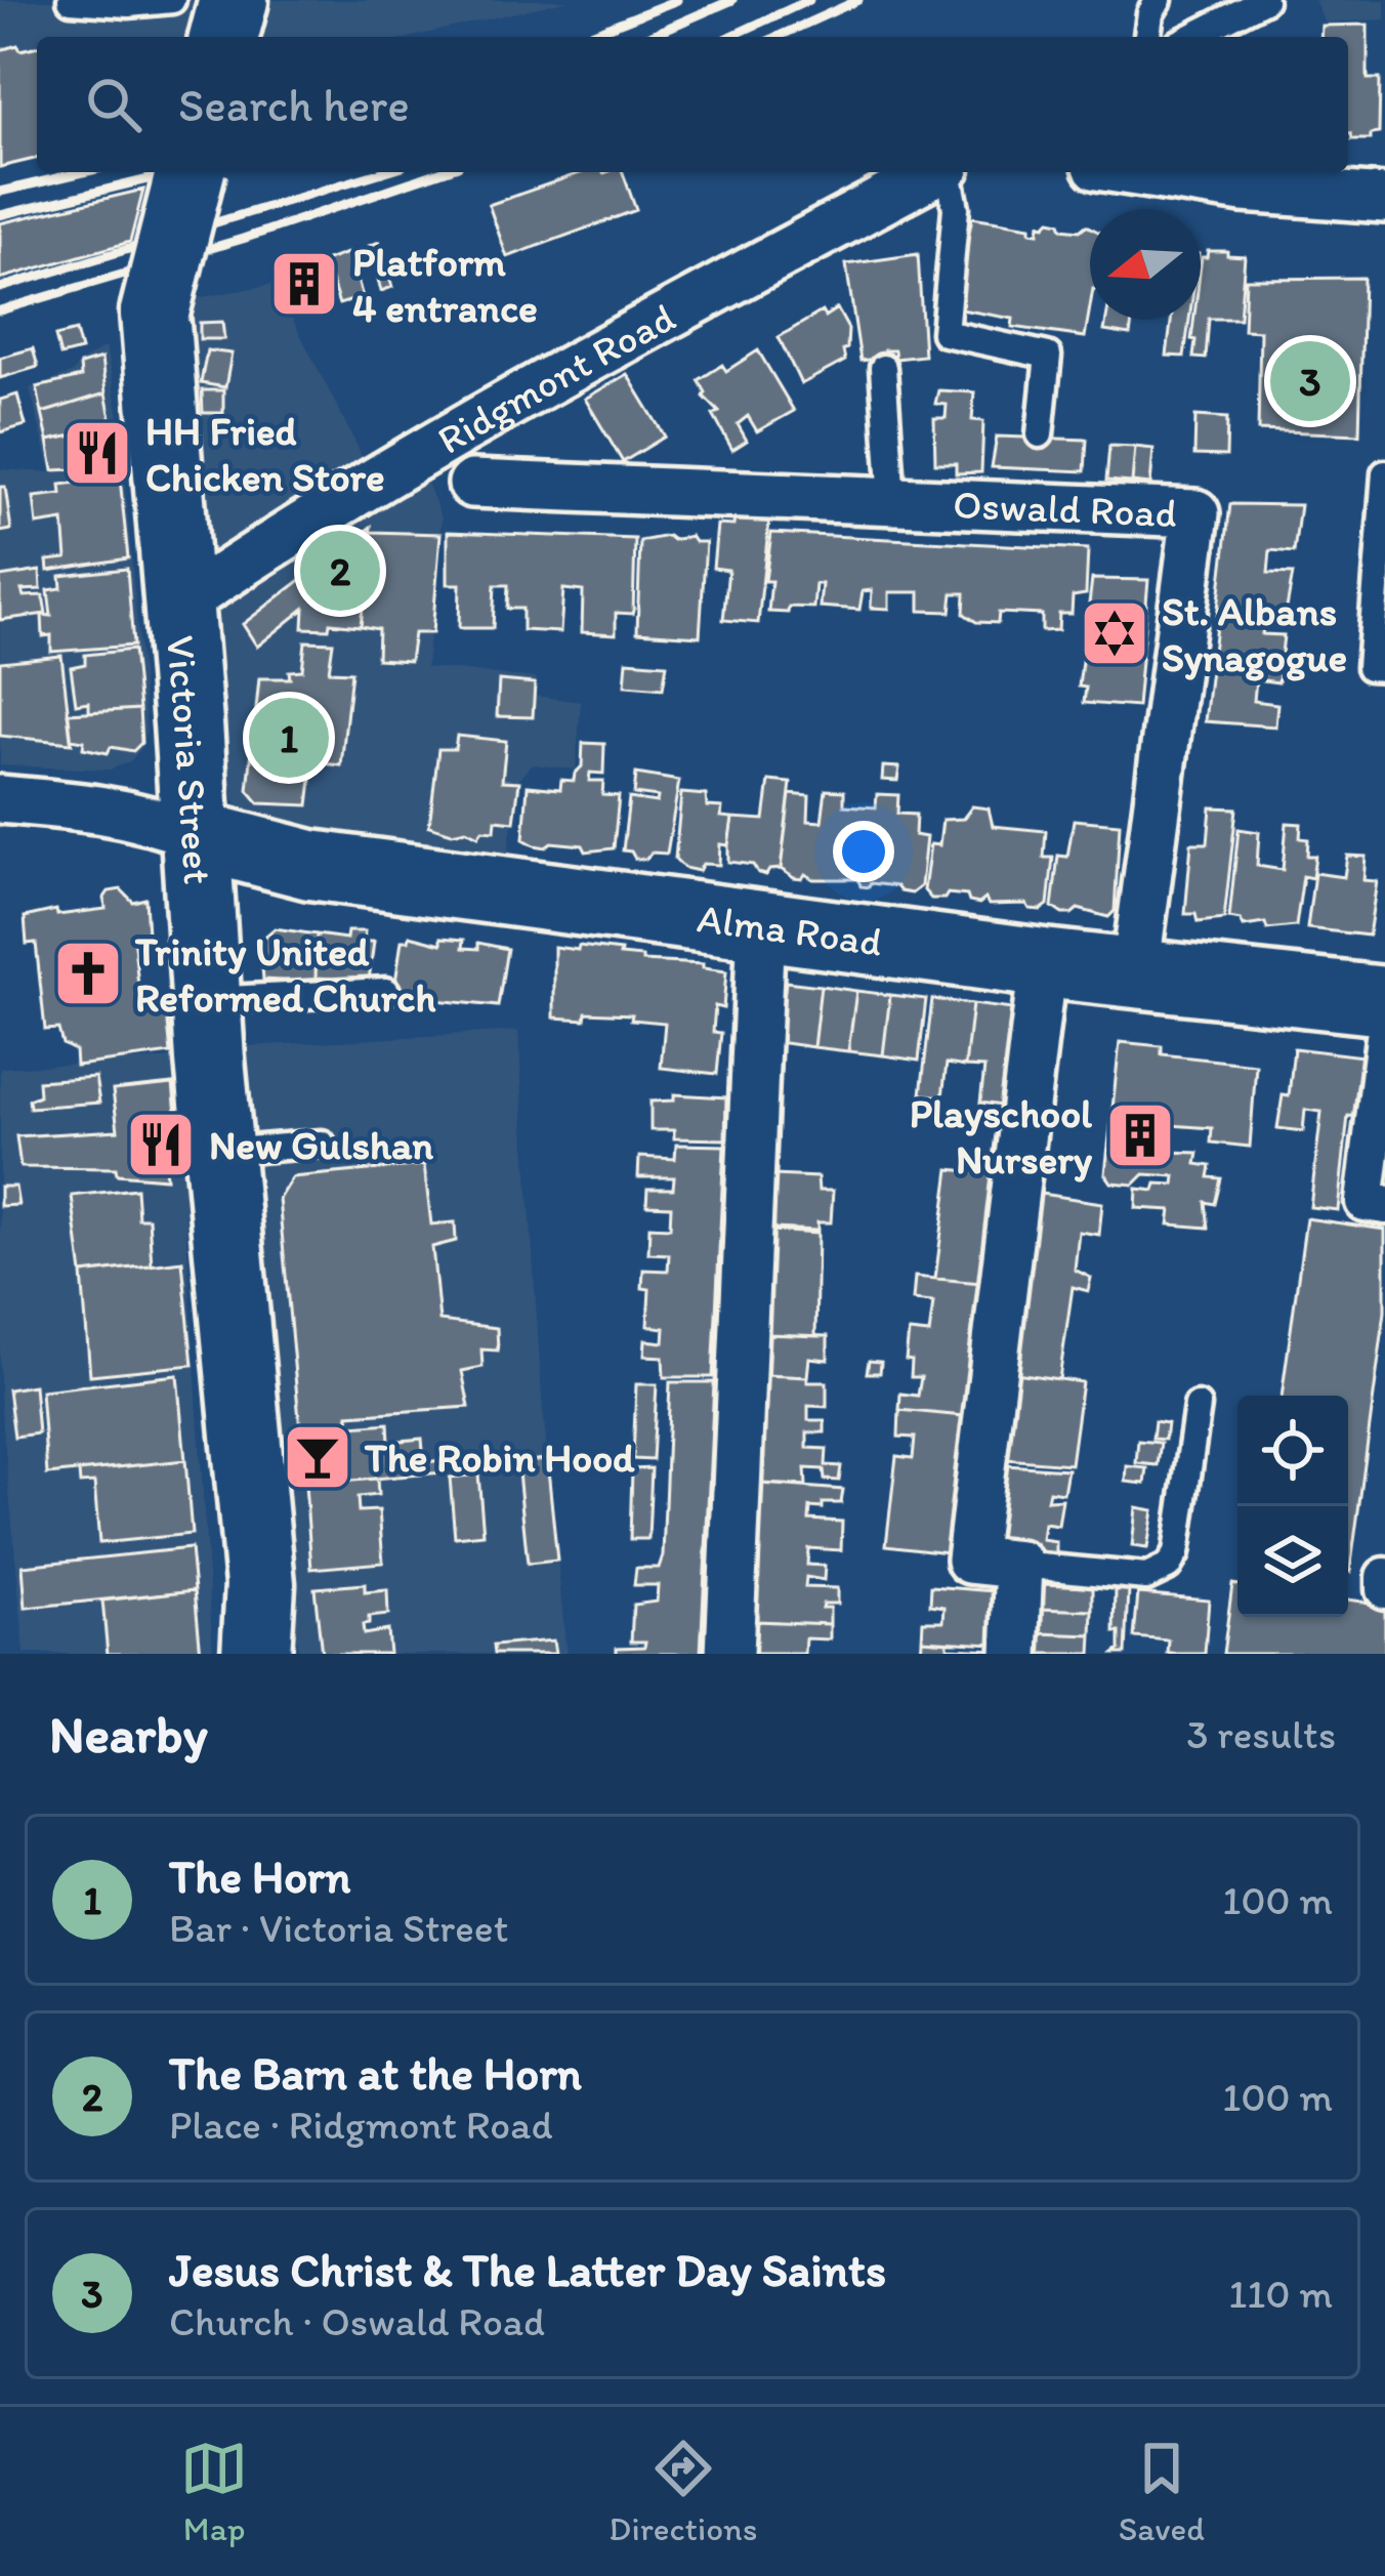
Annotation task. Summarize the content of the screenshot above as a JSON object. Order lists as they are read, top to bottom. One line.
{"streets":{"main road":["Victoria Street","Alma Road"],"street":["Ridgmont Road","Oswald Road"]},"crossings":[["Ridgmont Road","Victoria Street"],["Oswald Road","Alma Road"],["Victoria Street","Alma Road"]],"places":{"building":["Platform 4 entrance","Playschool Nursery"],"restaurant":["HH Fried Chicken Store","New Gulshan"],"synagogue":["St. Albans Synagogue"],"church":["Trinity United Reformed Church"],"bar":["The Robin Hood"]},"north":"left","page":{"search":"Search here","pins":["3","2","1"],"heading":["Nearby","3 results"],"list":[{"mark":"1","name":"The Horn","note":"Bar · Victoria Street","value":"100 m"},{"mark":"2","name":"The Barn at the Horn","note":"Place · Ridgmont Road","value":"100 m"},{"mark":"3","name":"Jesus Christ & The Latter Day Saints","note":"Church · Oswald Road","value":"110 m"}],"nav":["Map","Directions","Saved"]}}
